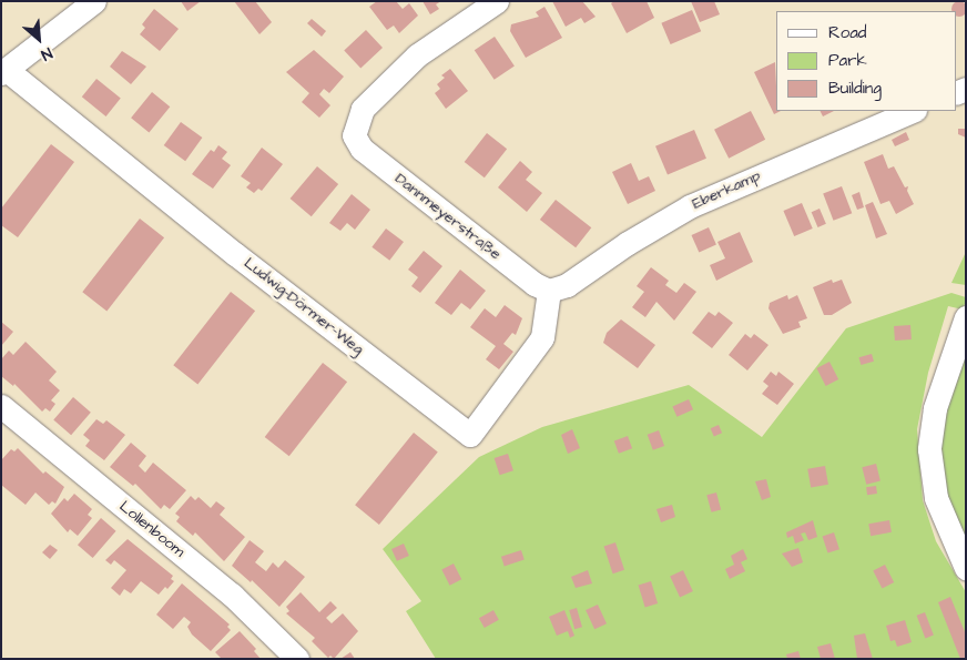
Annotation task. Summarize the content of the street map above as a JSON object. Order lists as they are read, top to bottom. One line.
{"streets":{"street":["Eberkamp","Dannmeyerstraße","Ludwig-Dörmer-Weg","Lollenboom"]},"crossings":[["Eberkamp","Dannmeyerstraße"],["Eberkamp","Ludwig-Dörmer-Weg"],["Dannmeyerstraße","Ludwig-Dörmer-Weg"]],"legend":["Road","Park","Building"],"north":"bottom right"}
